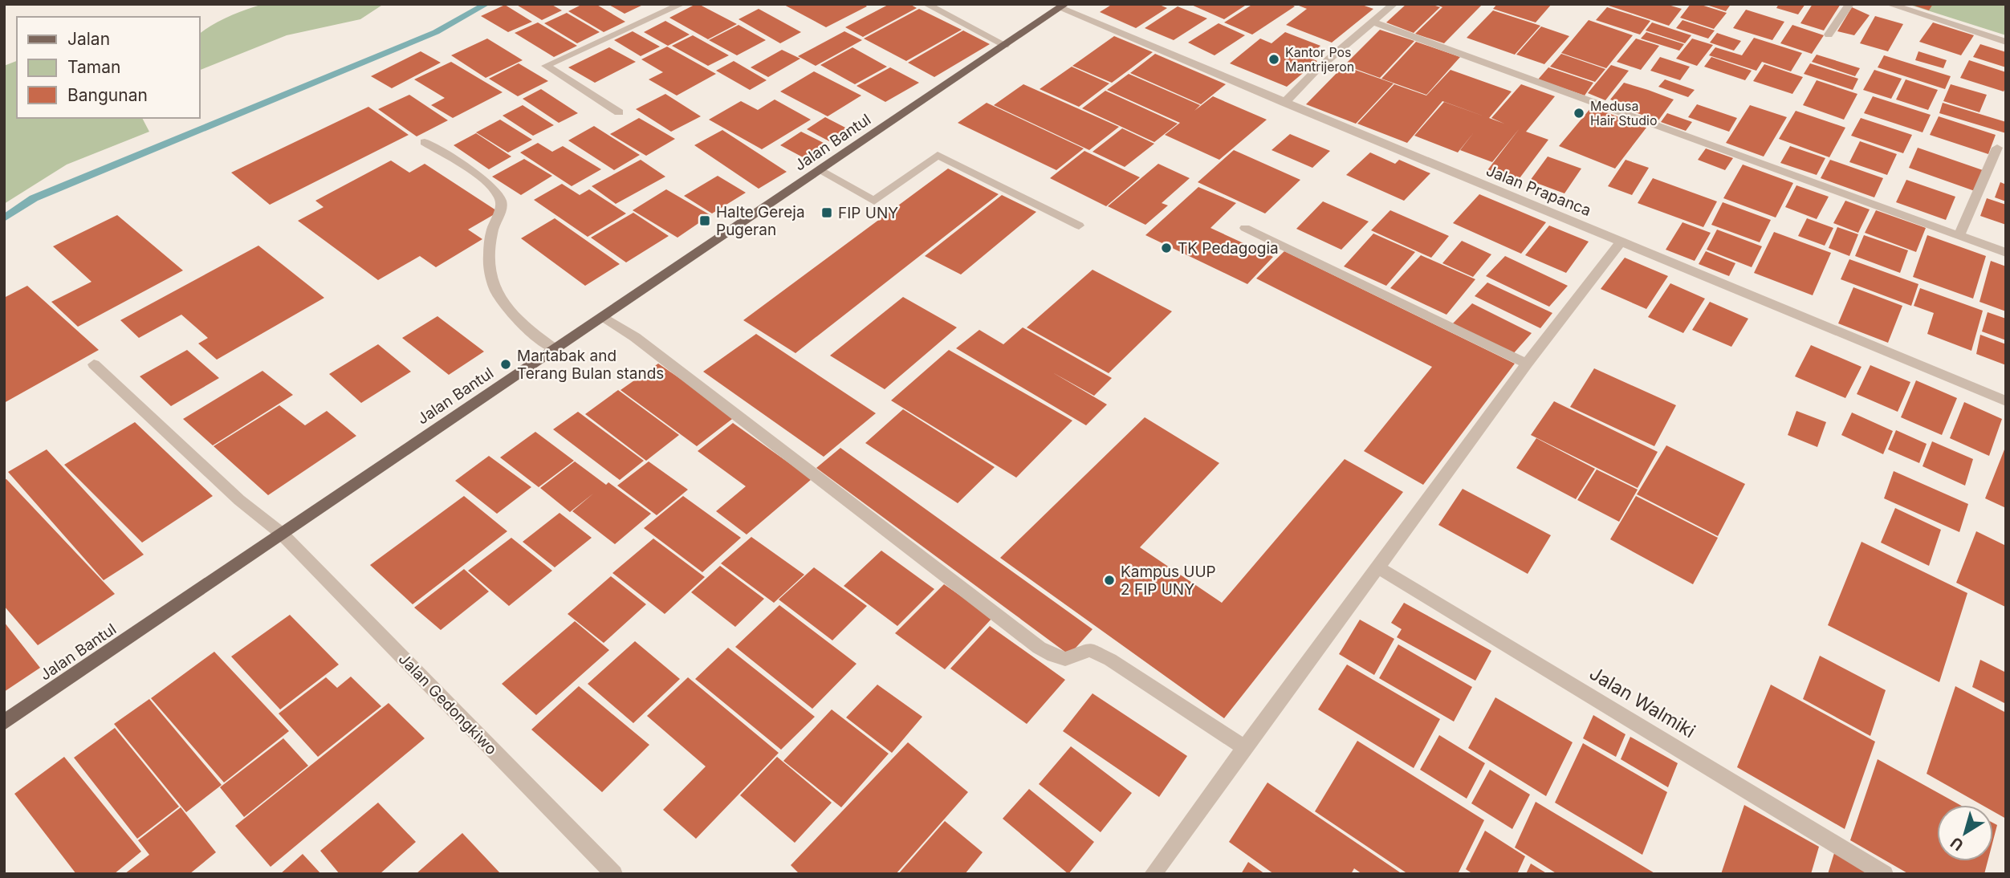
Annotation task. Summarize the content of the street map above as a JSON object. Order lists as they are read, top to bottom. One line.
{"streets":{"main road":["Jalan Bantul"],"street":["Jalan Prapanca","Jalan Walmiki","Jalan Gedongkiwo"]},"crossings":[["Jalan Bantul","Jalan Prapanca"],["Jalan Bantul","Jalan Gedongkiwo"]],"places":{"other":["Kantor Pos Mantrijeron","Medusa Hair Studio","TK Pedagogia","Martabak and Terang Bulan stands","Kampus UUP 2 FIP UNY"],"transit":["FIP UNY","Halte Gereja Pugeran"]},"legend":["Jalan","Taman","Bangunan"],"north":"bottom left"}
